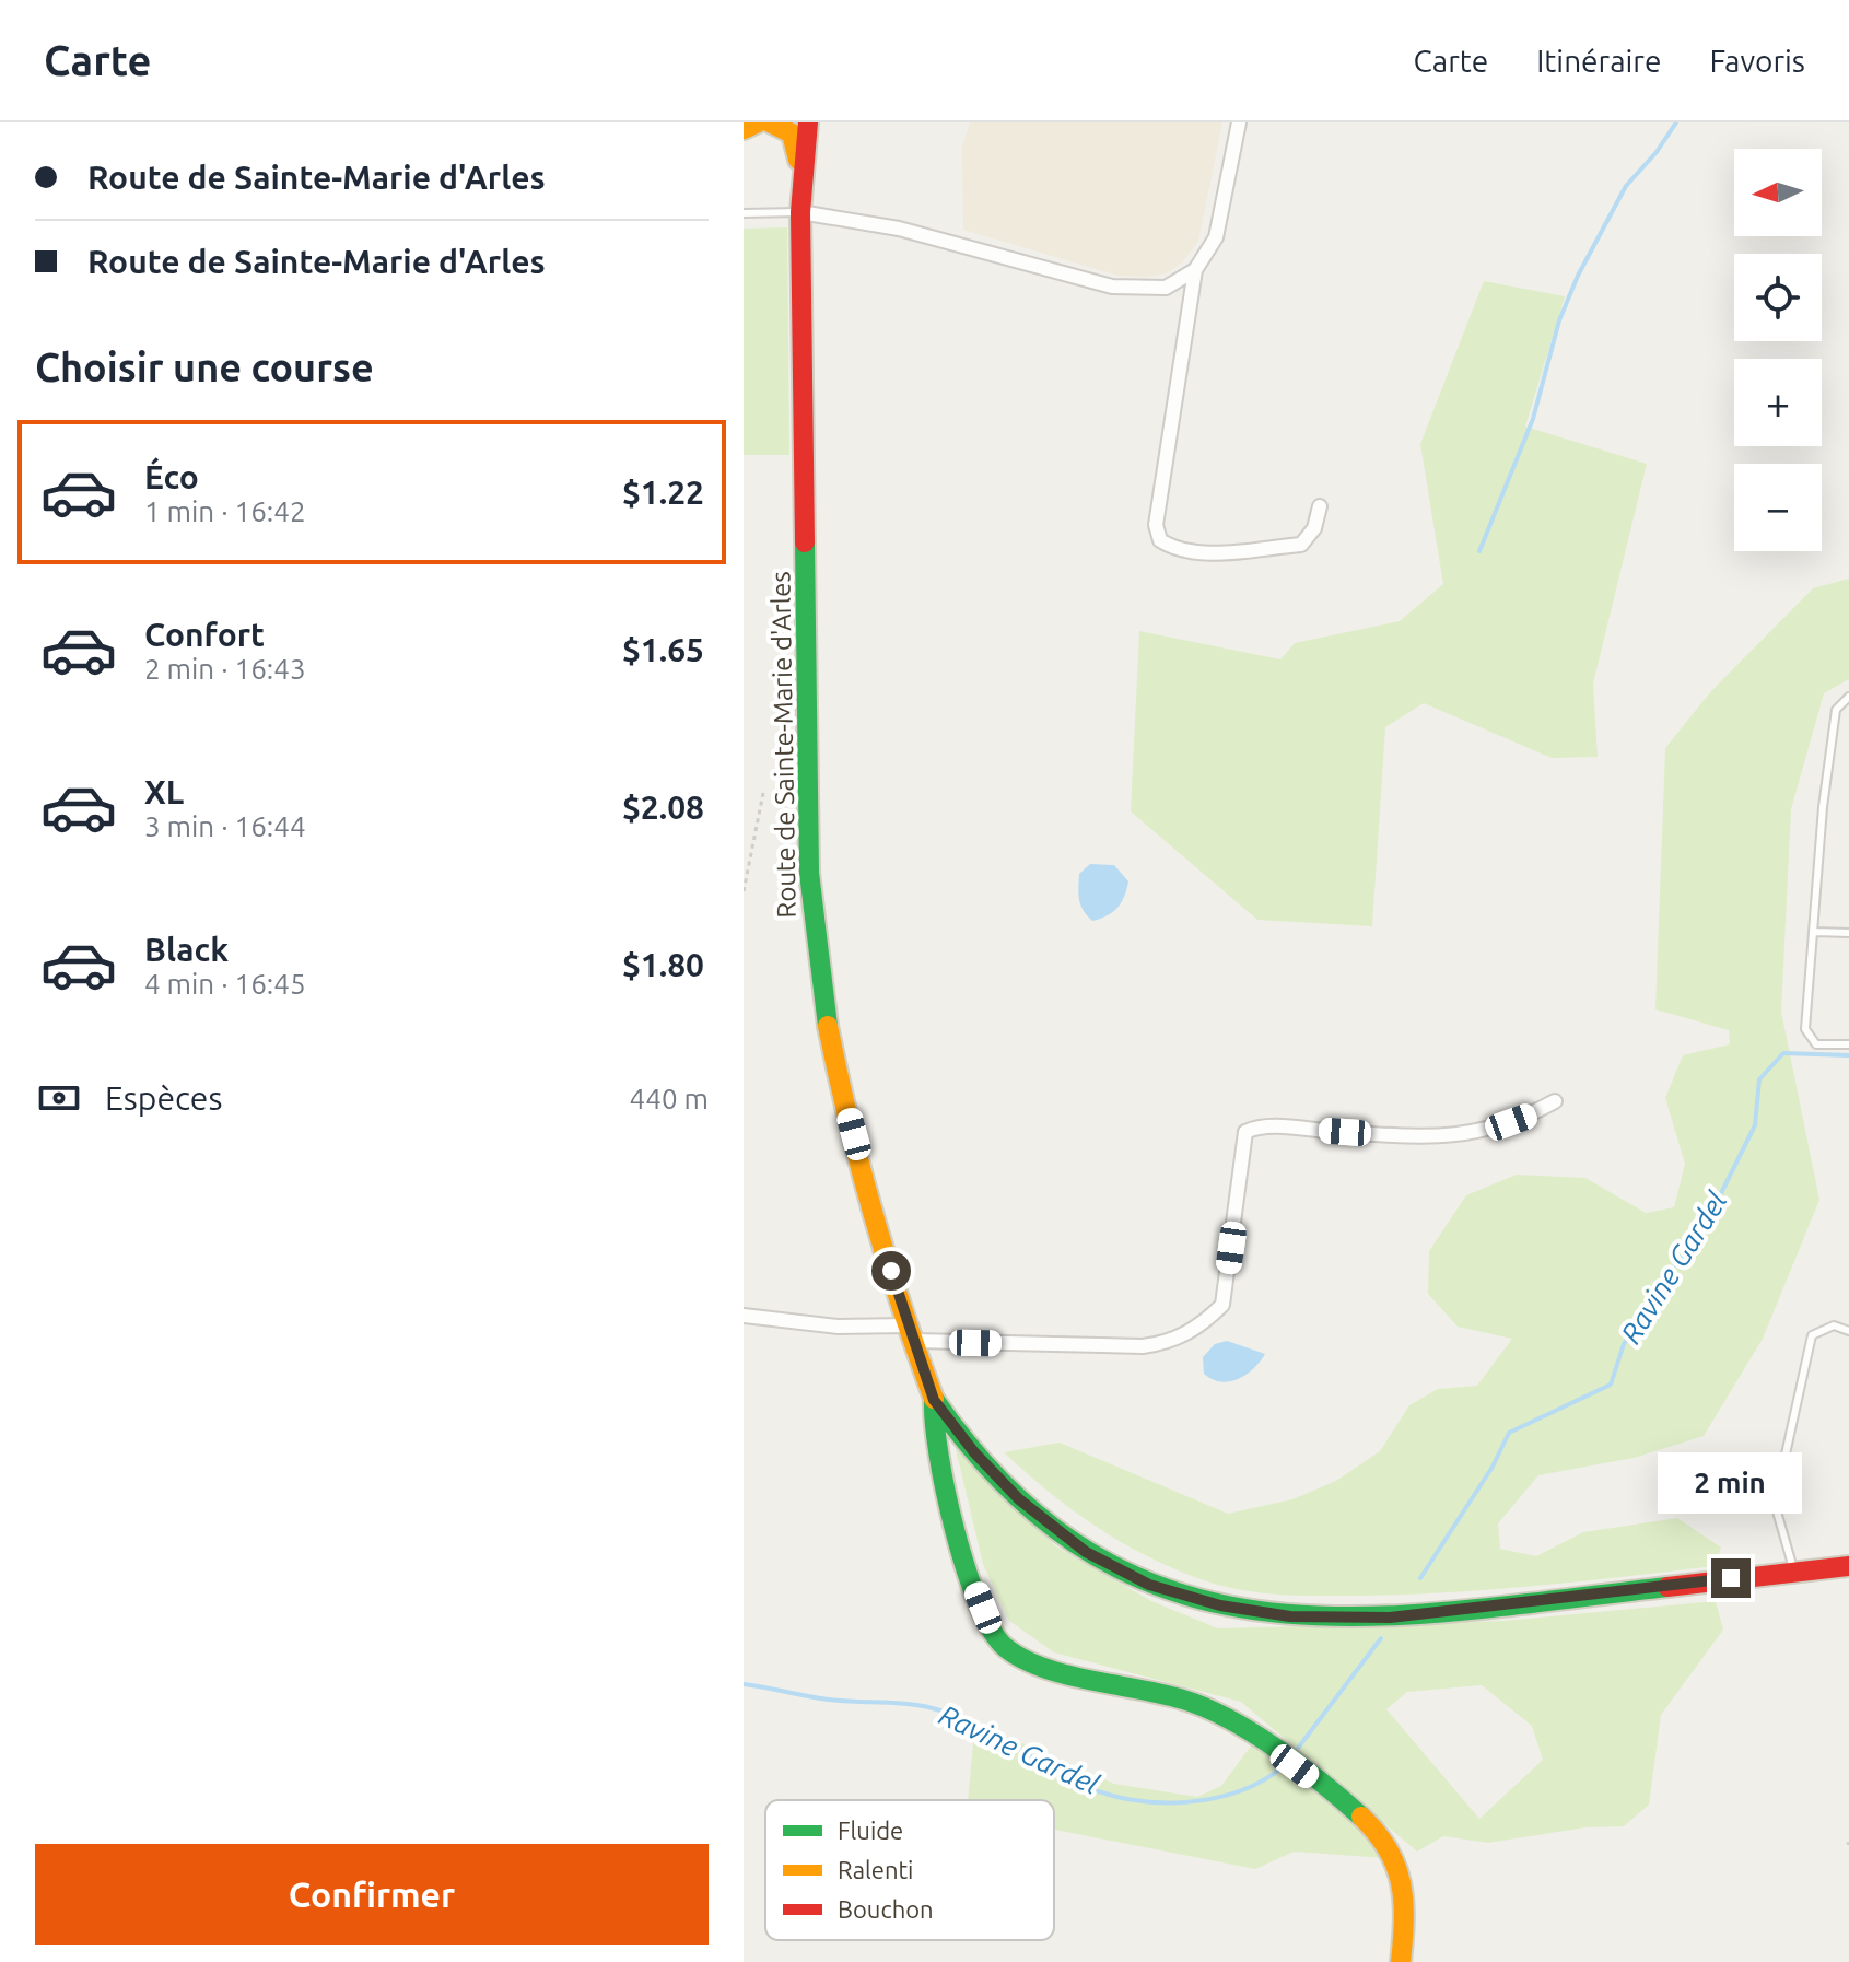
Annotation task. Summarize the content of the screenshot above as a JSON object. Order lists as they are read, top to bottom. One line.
{"streets":{"main road":["Route de Sainte-Marie d'Arles"]},"water":["Ravine Gardel"],"legend":["Fluide","Ralenti","Bouchon"],"north":"left","page":{"header":"Carte","nav":["Carte","Itinéraire","Favoris"],"banner":["Route de Sainte-Marie d'Arles","Route de Sainte-Marie d'Arles"],"map_buttons":["+","−"],"heading":"Choisir une course","list":[{"name":"Éco","note":"1 min · 16:42","value":"$1.22"},{"name":"Confort","note":"2 min · 16:43","value":"$1.65"},{"name":"XL","note":"3 min · 16:44","value":"$2.08"},{"name":"Black","note":"4 min · 16:45","value":"$1.80"}],"pay":["Espèces","440 m"],"bubble":"2 min","buttons":"Confirmer"}}
